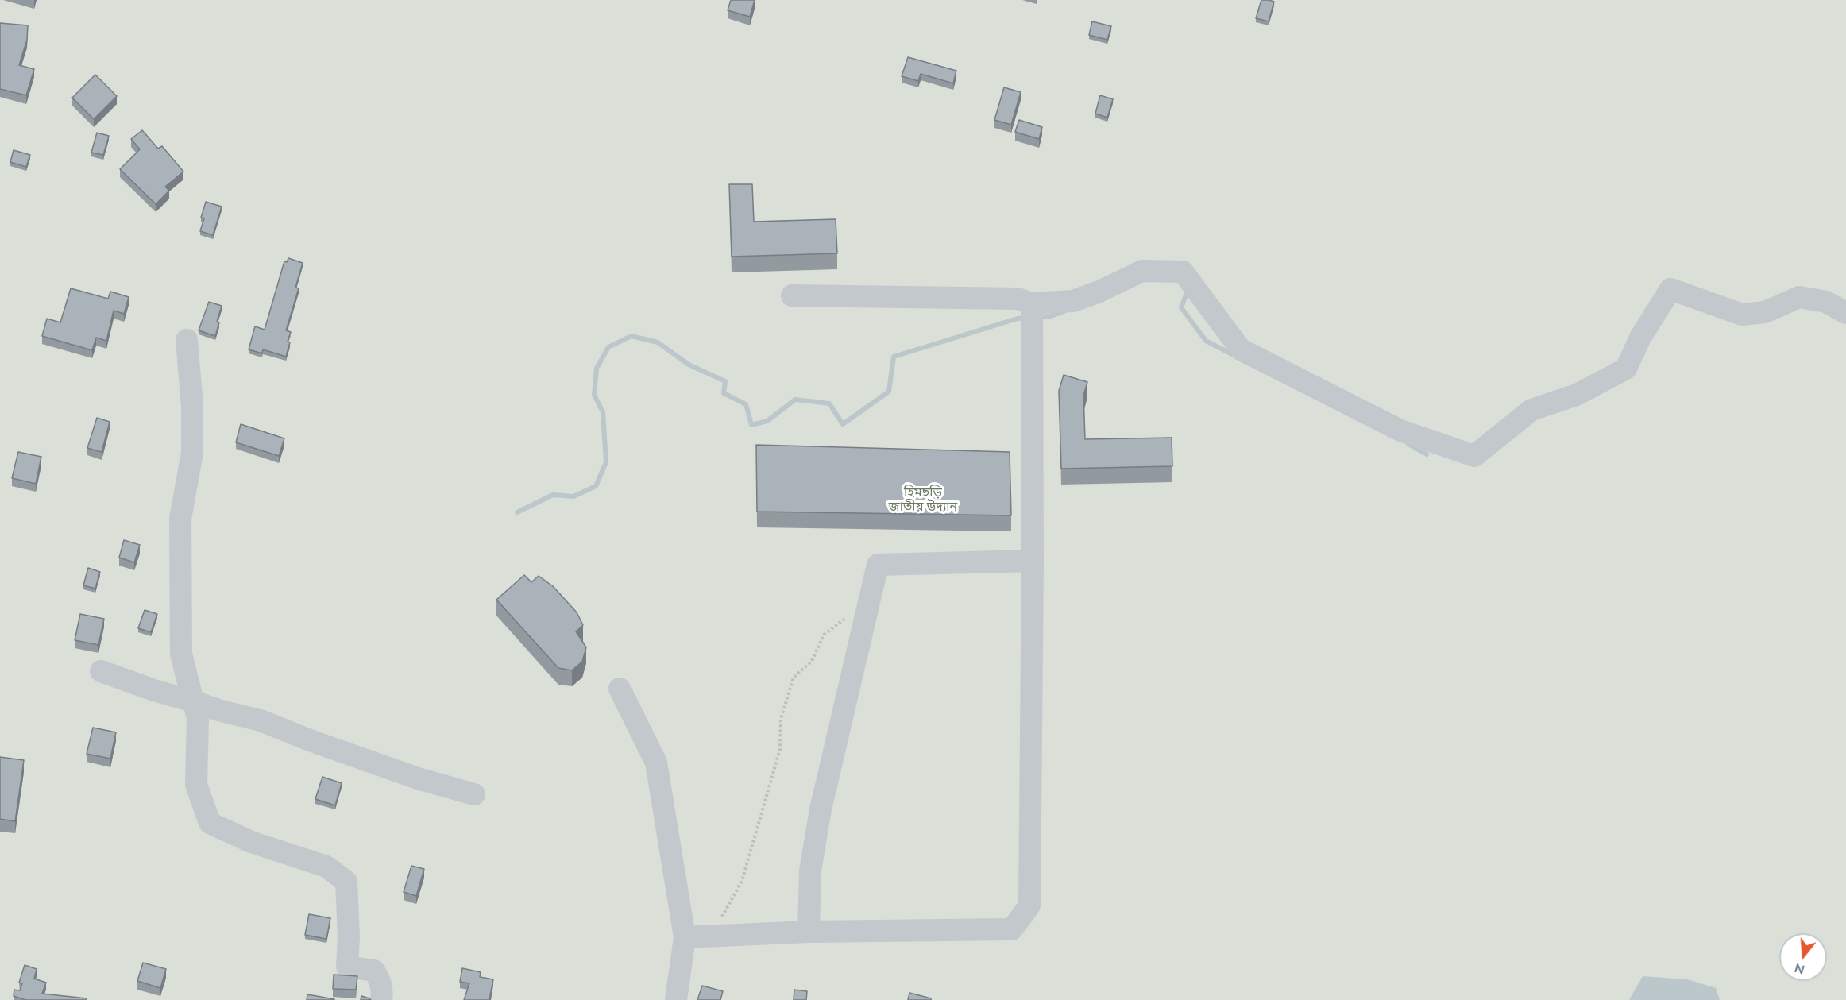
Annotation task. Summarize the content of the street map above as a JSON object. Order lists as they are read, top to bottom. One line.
{"parks":["হিমছড়ি জাতীয় উদ্যান"],"north":"bottom"}
